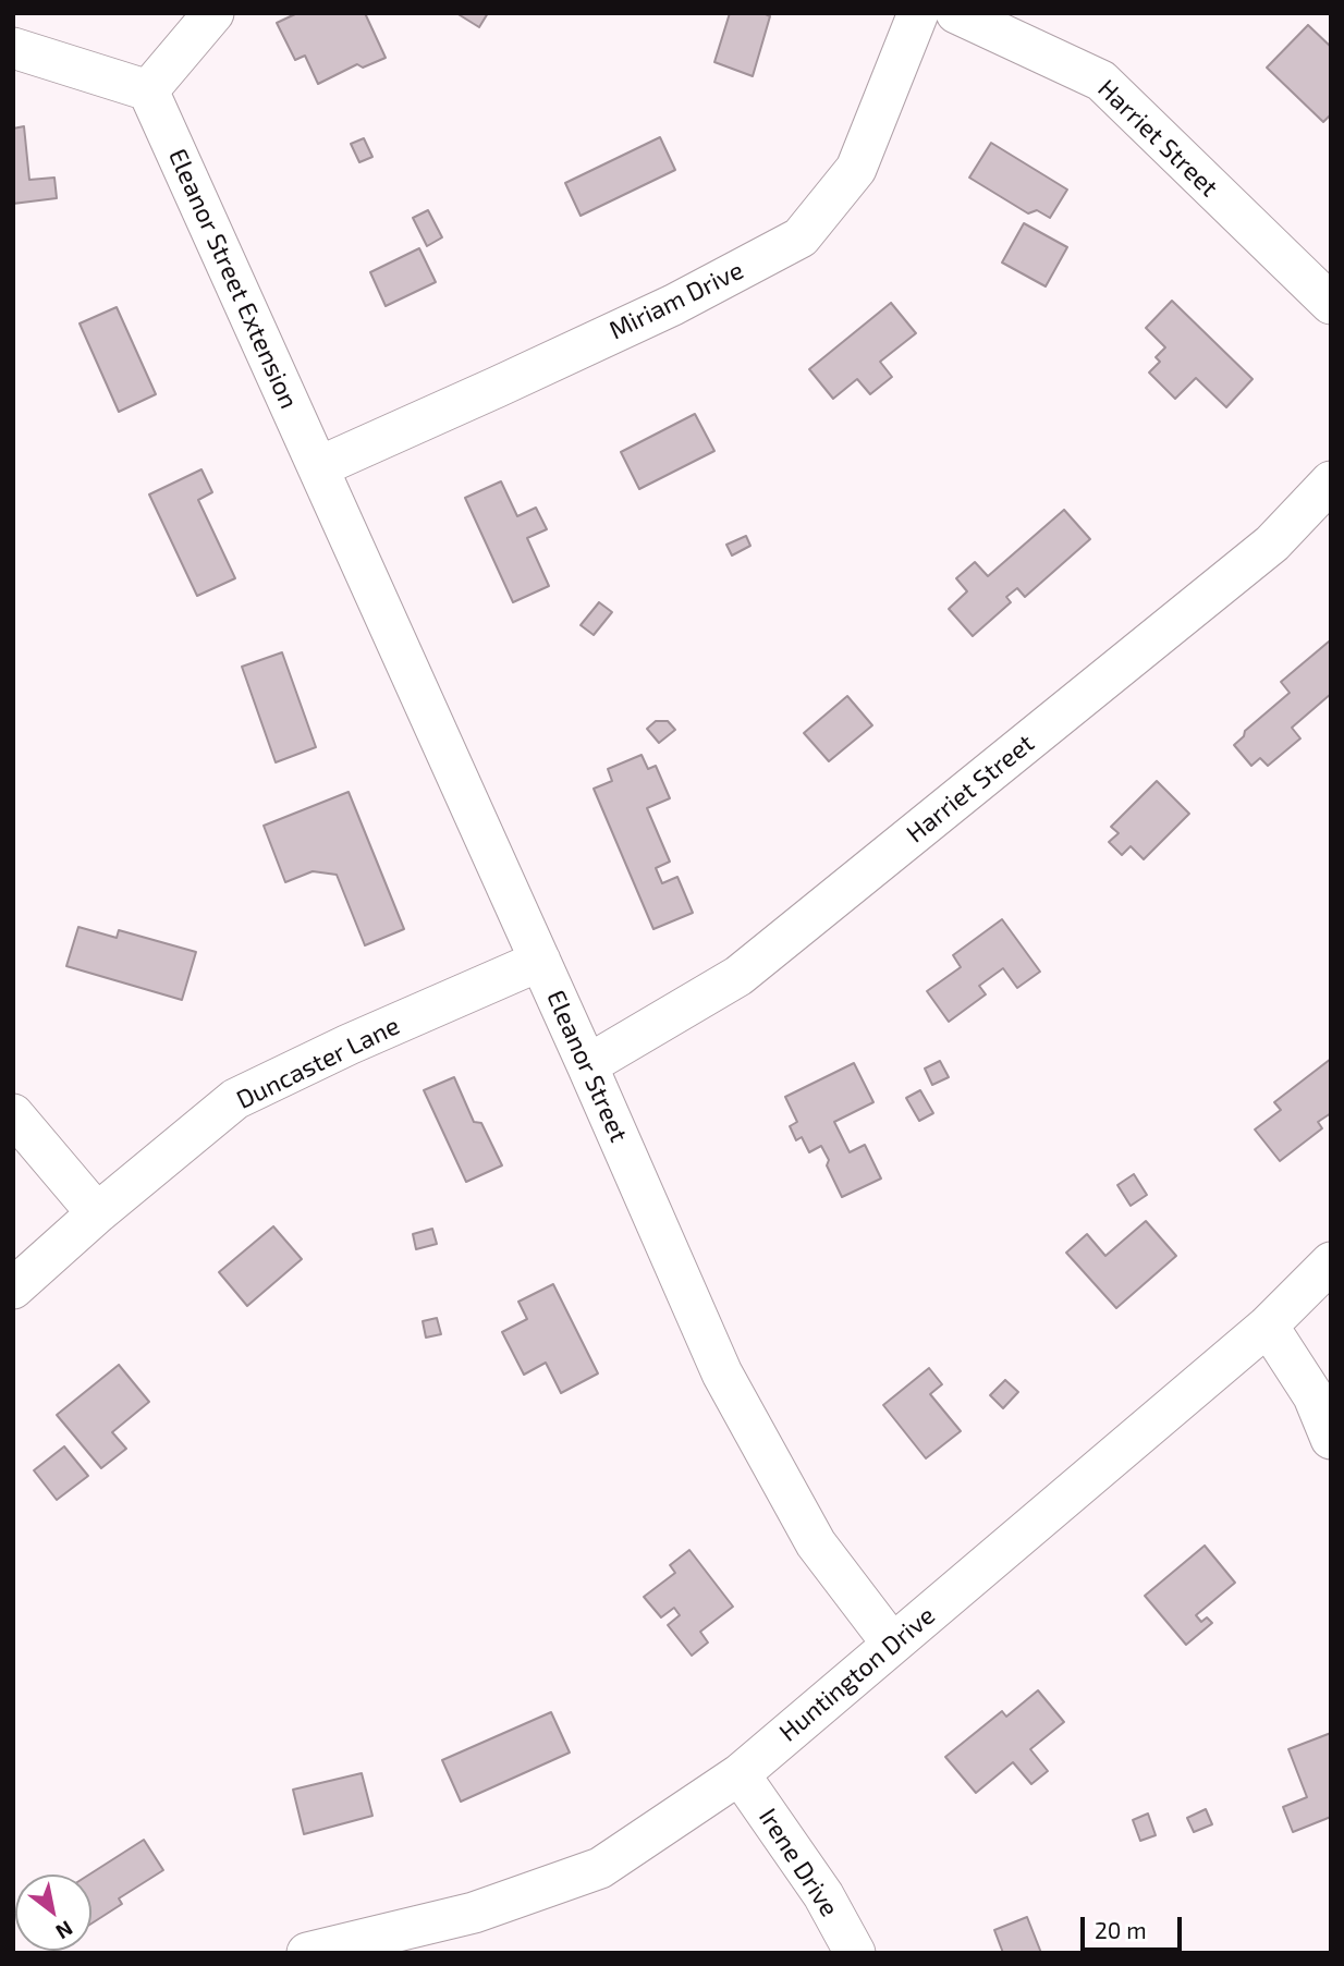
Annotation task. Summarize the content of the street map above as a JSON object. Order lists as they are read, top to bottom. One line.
{"streets":{"street":["Harriet Street","Eleanor Street Extension","Miriam Drive","Duncaster Lane","Eleanor Street","Huntington Drive","Irene Drive"]},"crossings":[["Harriet Street","Eleanor Street"],["Eleanor Street Extension","Miriam Drive"],["Eleanor Street Extension","Eleanor Street"],["Miriam Drive","Eleanor Street"],["Duncaster Lane","Eleanor Street"],["Eleanor Street","Huntington Drive"],["Huntington Drive","Irene Drive"]],"scale_bar":"20 m","north":"bottom right"}
